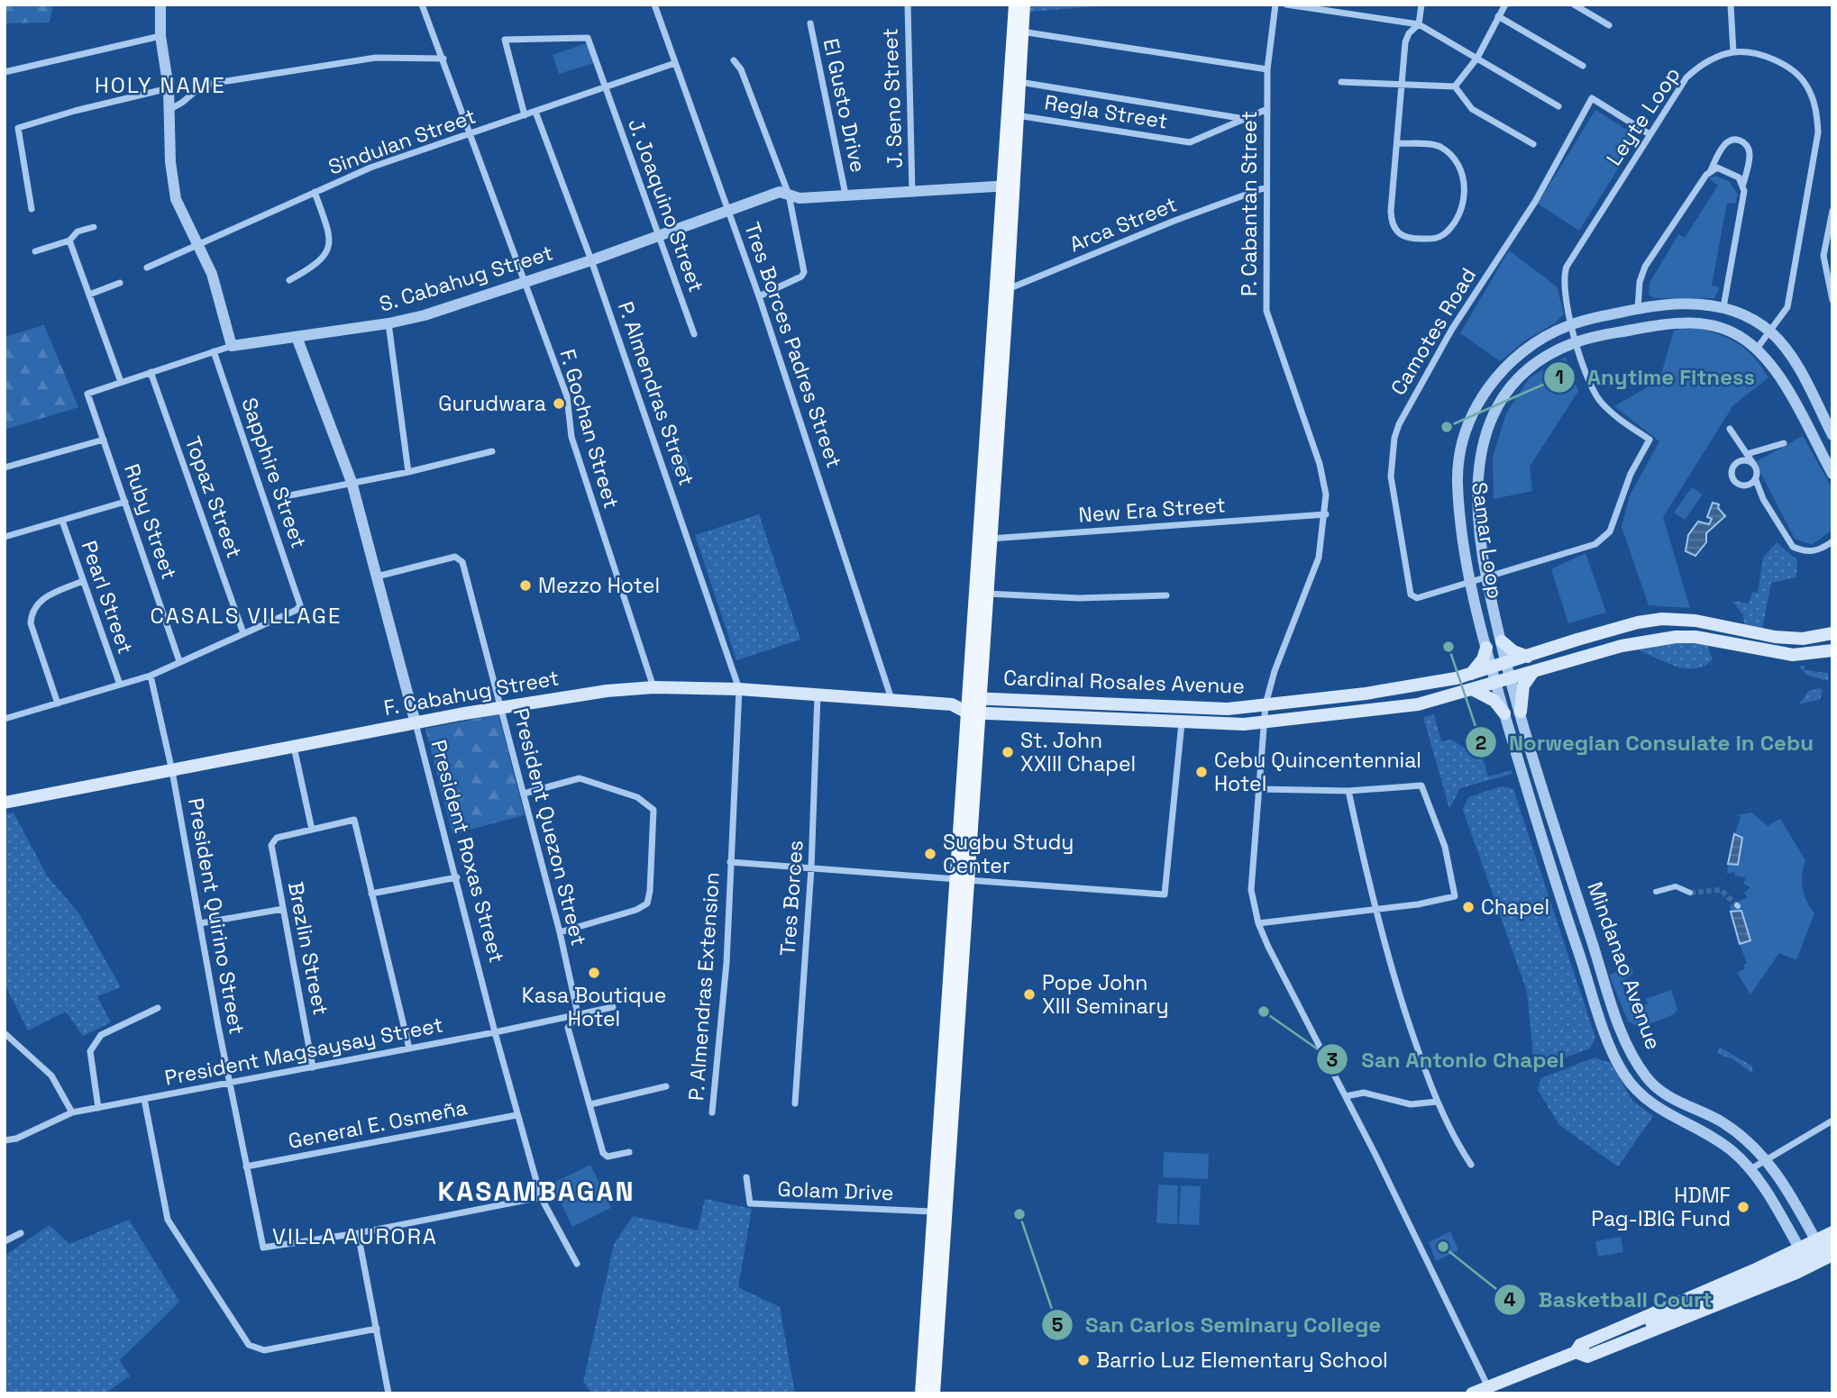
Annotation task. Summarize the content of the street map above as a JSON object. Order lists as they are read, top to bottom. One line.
{"streets":{"main road":["Cardinal Rosales Avenue","F. Cabahug Street","Mindanao Avenue"],"street":["J. Seno Street","El Gusto Drive","Regla Street","Leyte Loop","Sindulan Street","P. Cabantan Street","J. Joaquino Street","Arca Street","S. Cabahug Street","Camotes Road","Tres Borces Padres Street","P. Almendras Street","F. Gochan Street","Sapphire Street","Topaz Street","New Era Street","Ruby Street","Samar Loop","Pearl Street","President Quezon Street","President Roxas Street","Tres Borces","President Quirino Street","Brezlin Street","P. Almendras Extension","President Magsaysay Street","General E. Osmeña","Golam Drive"]},"crossings":[["J. Seno Street","S. Cabahug Street"],["El Gusto Drive","S. Cabahug Street"],["Leyte Loop","Camotes Road"],["Leyte Loop","Samar Loop"],["Sindulan Street","J. Joaquino Street"],["Sindulan Street","Tres Borces Padres Street"],["Sindulan Street","P. Almendras Street"],["Sindulan Street","F. Gochan Street"],["P. Cabantan Street","Arca Street"],["P. Cabantan Street","New Era Street"],["P. Cabantan Street","Cardinal Rosales Avenue"],["J. Joaquino Street","S. Cabahug Street"],["S. Cabahug Street","Tres Borces Padres Street"],["S. Cabahug Street","P. Almendras Street"],["S. Cabahug Street","F. Gochan Street"],["S. Cabahug Street","President Roxas Street"],["Camotes Road","Samar Loop"],["Tres Borces Padres Street","F. Cabahug Street"],["P. Almendras Street","F. Cabahug Street"],["P. Almendras Street","P. Almendras Extension"],["F. Gochan Street","F. Cabahug Street"],["Sapphire Street","Topaz Street"],["Samar Loop","Cardinal Rosales Avenue"],["Samar Loop","Mindanao Avenue"],["Cardinal Rosales Avenue","F. Cabahug Street"],["Cardinal Rosales Avenue","Mindanao Avenue"],["Cardinal Rosales Avenue","P. Almendras Extension"],["F. Cabahug Street","President Quezon Street"],["F. Cabahug Street","President Roxas Street"],["F. Cabahug Street","Tres Borces"],["F. Cabahug Street","President Quirino Street"],["F. Cabahug Street","P. Almendras Extension"],["President Quezon Street","President Roxas Street"],["President Quezon Street","President Magsaysay Street"],["President Roxas Street","President Magsaysay Street"],["President Roxas Street","General E. Osmeña"],["Tres Borces","P. Almendras Extension"],["President Quirino Street","President Magsaysay Street"],["President Quirino Street","General E. Osmeña"],["Brezlin Street","President Magsaysay Street"]],"districts":["HOLY NAME","CASALS VILLAGE","KASAMBAGAN","VILLA AURORA"],"places":["Gurudwara","Anytime Fitness","Mezzo Hotel","Norwegian Consulate in Cebu","St. John XXIII Chapel","Cebu Quincentennial Hotel","Sugbu Study Center","Chapel","Kasa Boutique Hotel","Pope John XIII Seminary","San Antonio Chapel","HDMF Pag-IBIG Fund","San Carlos Seminary College","Basketball Court","Barrio Luz Elementary School"]}
